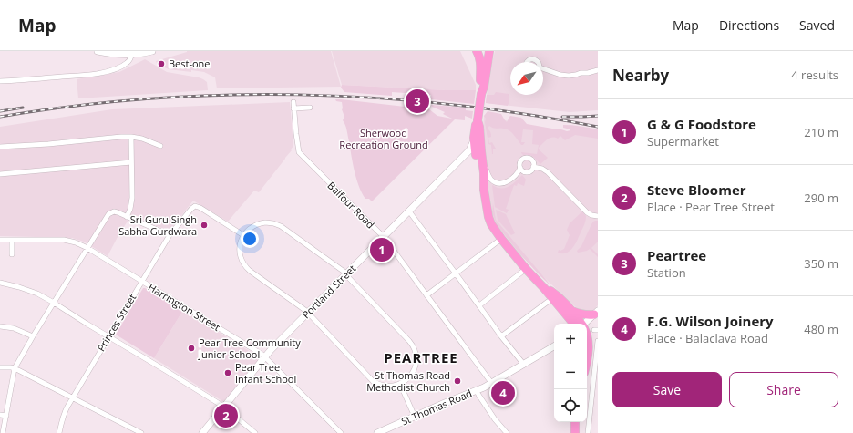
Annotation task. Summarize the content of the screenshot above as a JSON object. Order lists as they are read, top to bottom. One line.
{"streets":{"street":["Balfour Road","Portland Street","Harrington Street","Princes Street","St Thomas Road"]},"crossings":[["Balfour Road","Portland Street"],["Balfour Road","St Thomas Road"],["Portland Street","Harrington Street"],["Harrington Street","Princes Street"]],"districts":["PEARTREE"],"parks":["Sherwood Recreation Ground"],"places":["Best-one","Sri Guru Singh Sabha Gurdwara","Pear Tree Community Junior School","Pear Tree Infant School","St Thomas Road Methodist Church"],"north":"bottom left","page":{"header":"Map","nav":["Map","Directions","Saved"],"heading":["Nearby","4 results"],"pins":["3","1","4","2"],"list":[{"mark":"1","name":"G & G Foodstore","note":"Supermarket","value":"210 m"},{"mark":"2","name":"Steve Bloomer","note":"Place · Pear Tree Street","value":"290 m"},{"mark":"3","name":"Peartree","note":"Station","value":"350 m"},{"mark":"4","name":"F.G. Wilson Joinery","note":"Place · Balaclava Road","value":"480 m"}],"map_buttons":["+","−"],"buttons":["Save","Share"]}}
